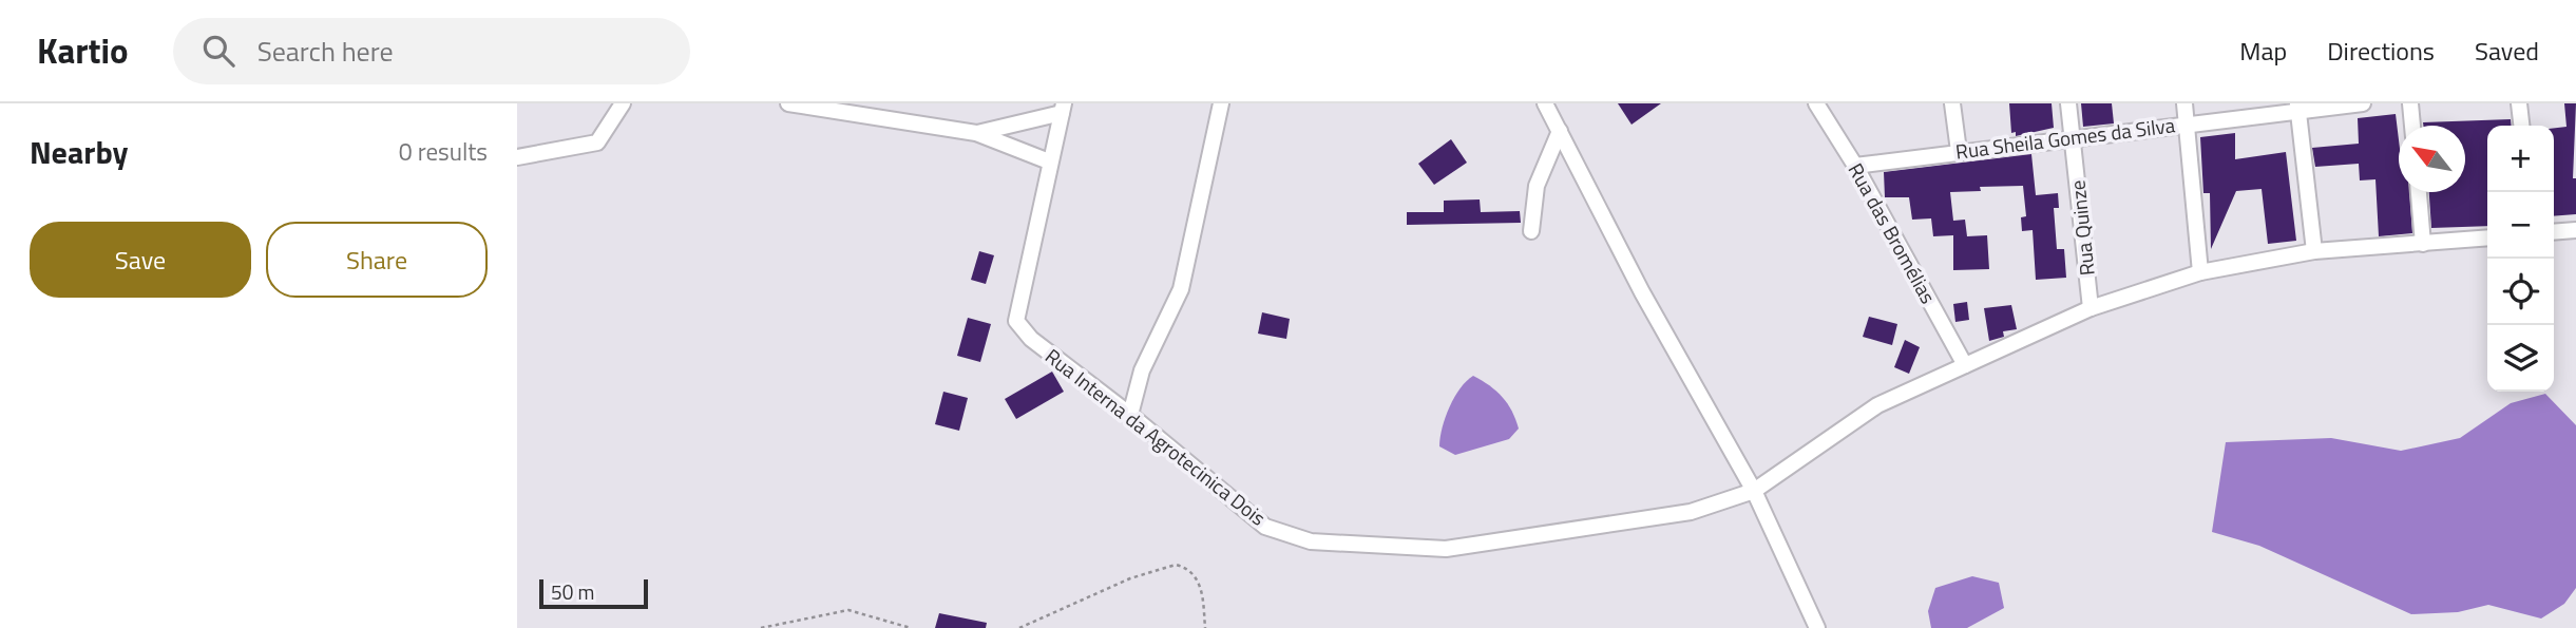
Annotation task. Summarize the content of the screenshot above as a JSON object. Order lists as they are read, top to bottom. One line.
{"streets":{"street":["Rua Sheila Gomes da Silva","Rua Quinze","Rua das Bromélias","Rua Interna da Agrotecinica Dois"]},"crossings":[["Rua Sheila Gomes da Silva","Rua Quinze"],["Rua Sheila Gomes da Silva","Rua das Bromélias"],["Rua Quinze","Rua Interna da Agrotecinica Dois"],["Rua das Bromélias","Rua Interna da Agrotecinica Dois"]],"scale_bar":"50 m","north":"top left","page":{"header":"Kartio","search":"Search here","nav":["Map","Directions","Saved"],"heading":["Nearby","0 results"],"map_buttons":["+","−"],"buttons":["Save","Share"],"scale":"50 m"}}
